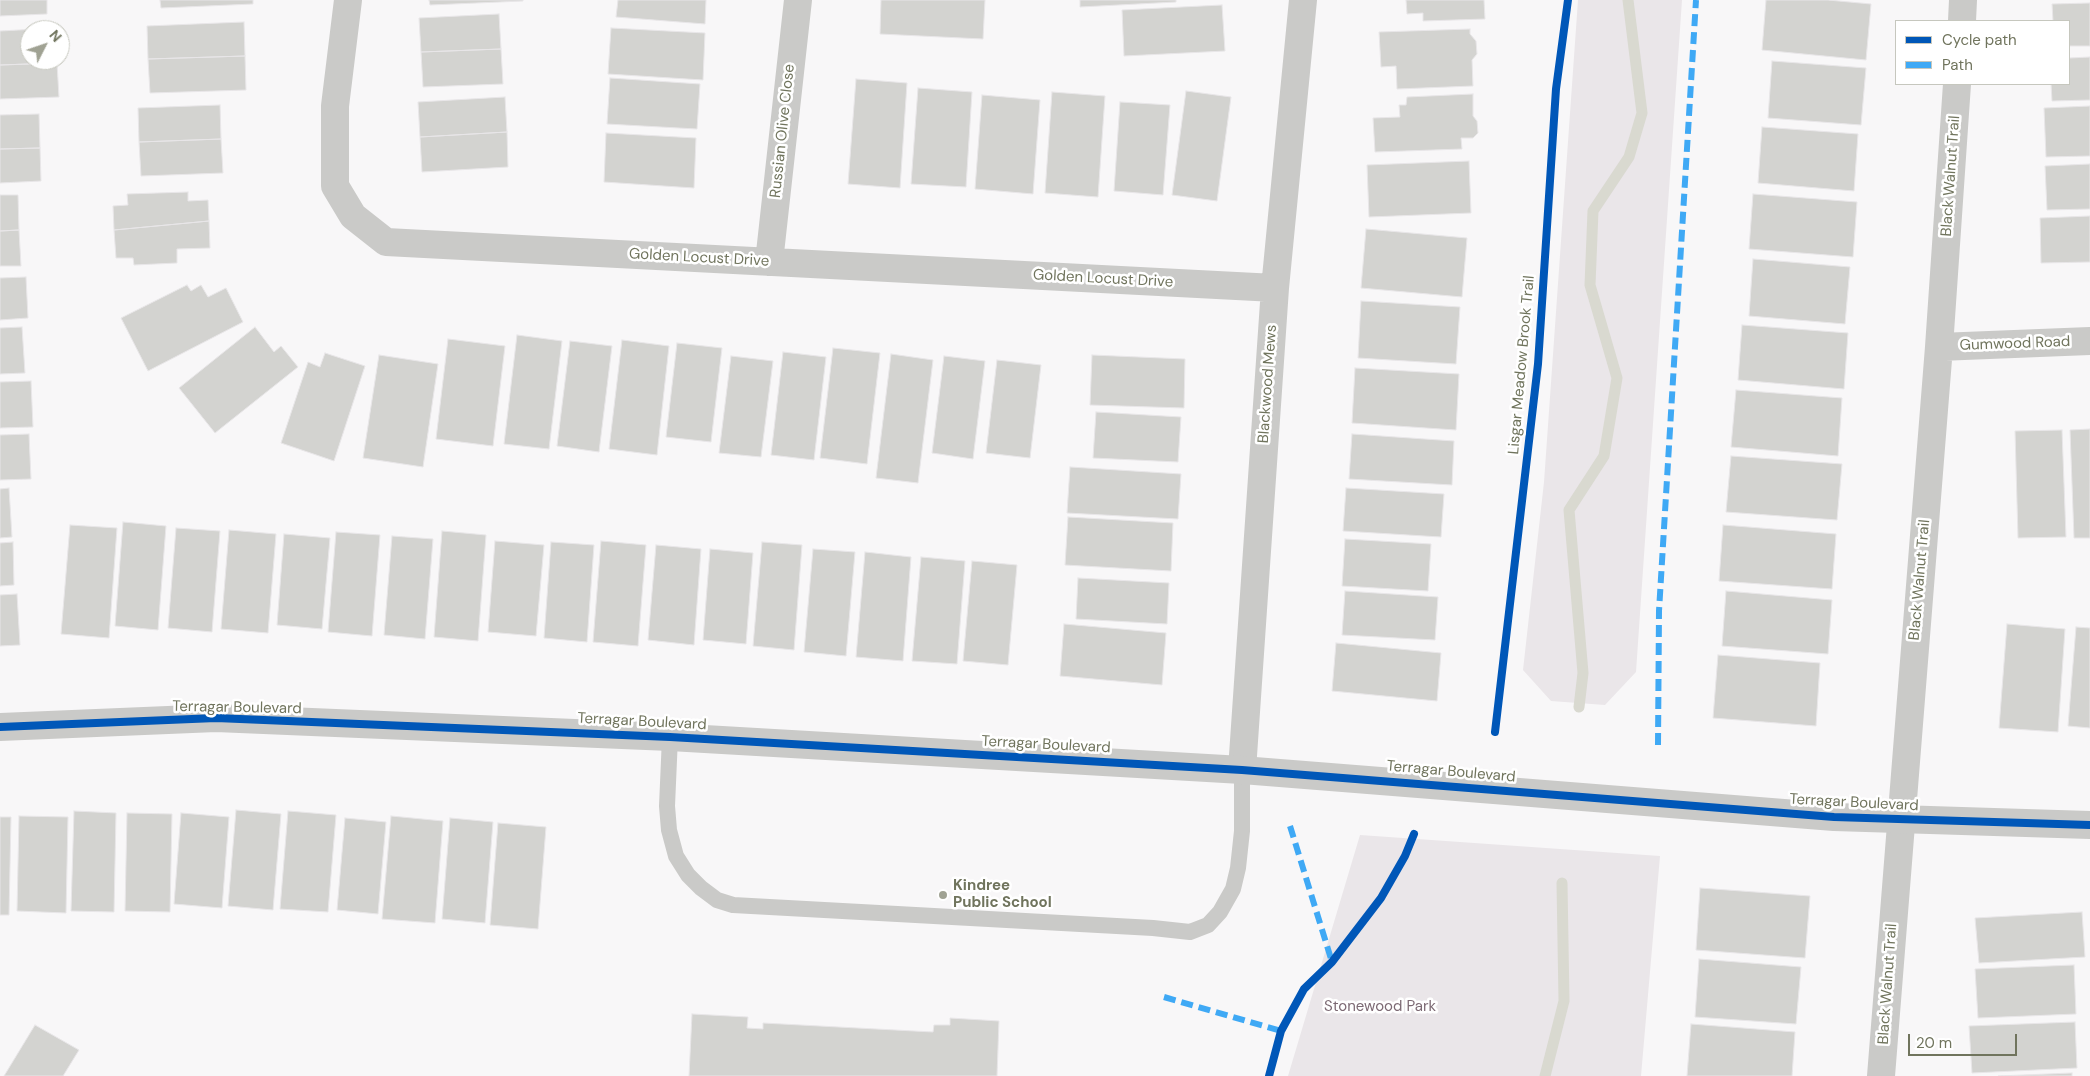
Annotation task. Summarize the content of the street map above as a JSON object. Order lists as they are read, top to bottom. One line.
{"streets":{"street":["Russian Olive Close","Black Walnut Trail","Golden Locust Drive","Gumwood Road","Blackwood Mews","Terragar Boulevard"],"cycle path":["Lisgar Meadow Brook Trail"]},"crossings":[["Russian Olive Close","Golden Locust Drive"],["Black Walnut Trail","Gumwood Road"],["Black Walnut Trail","Terragar Boulevard"],["Golden Locust Drive","Blackwood Mews"],["Blackwood Mews","Terragar Boulevard"]],"parks":["Stonewood Park"],"places":["Kindree Public School"],"legend":["Cycle path","Path"],"scale_bar":"20 m","north":"top right"}
